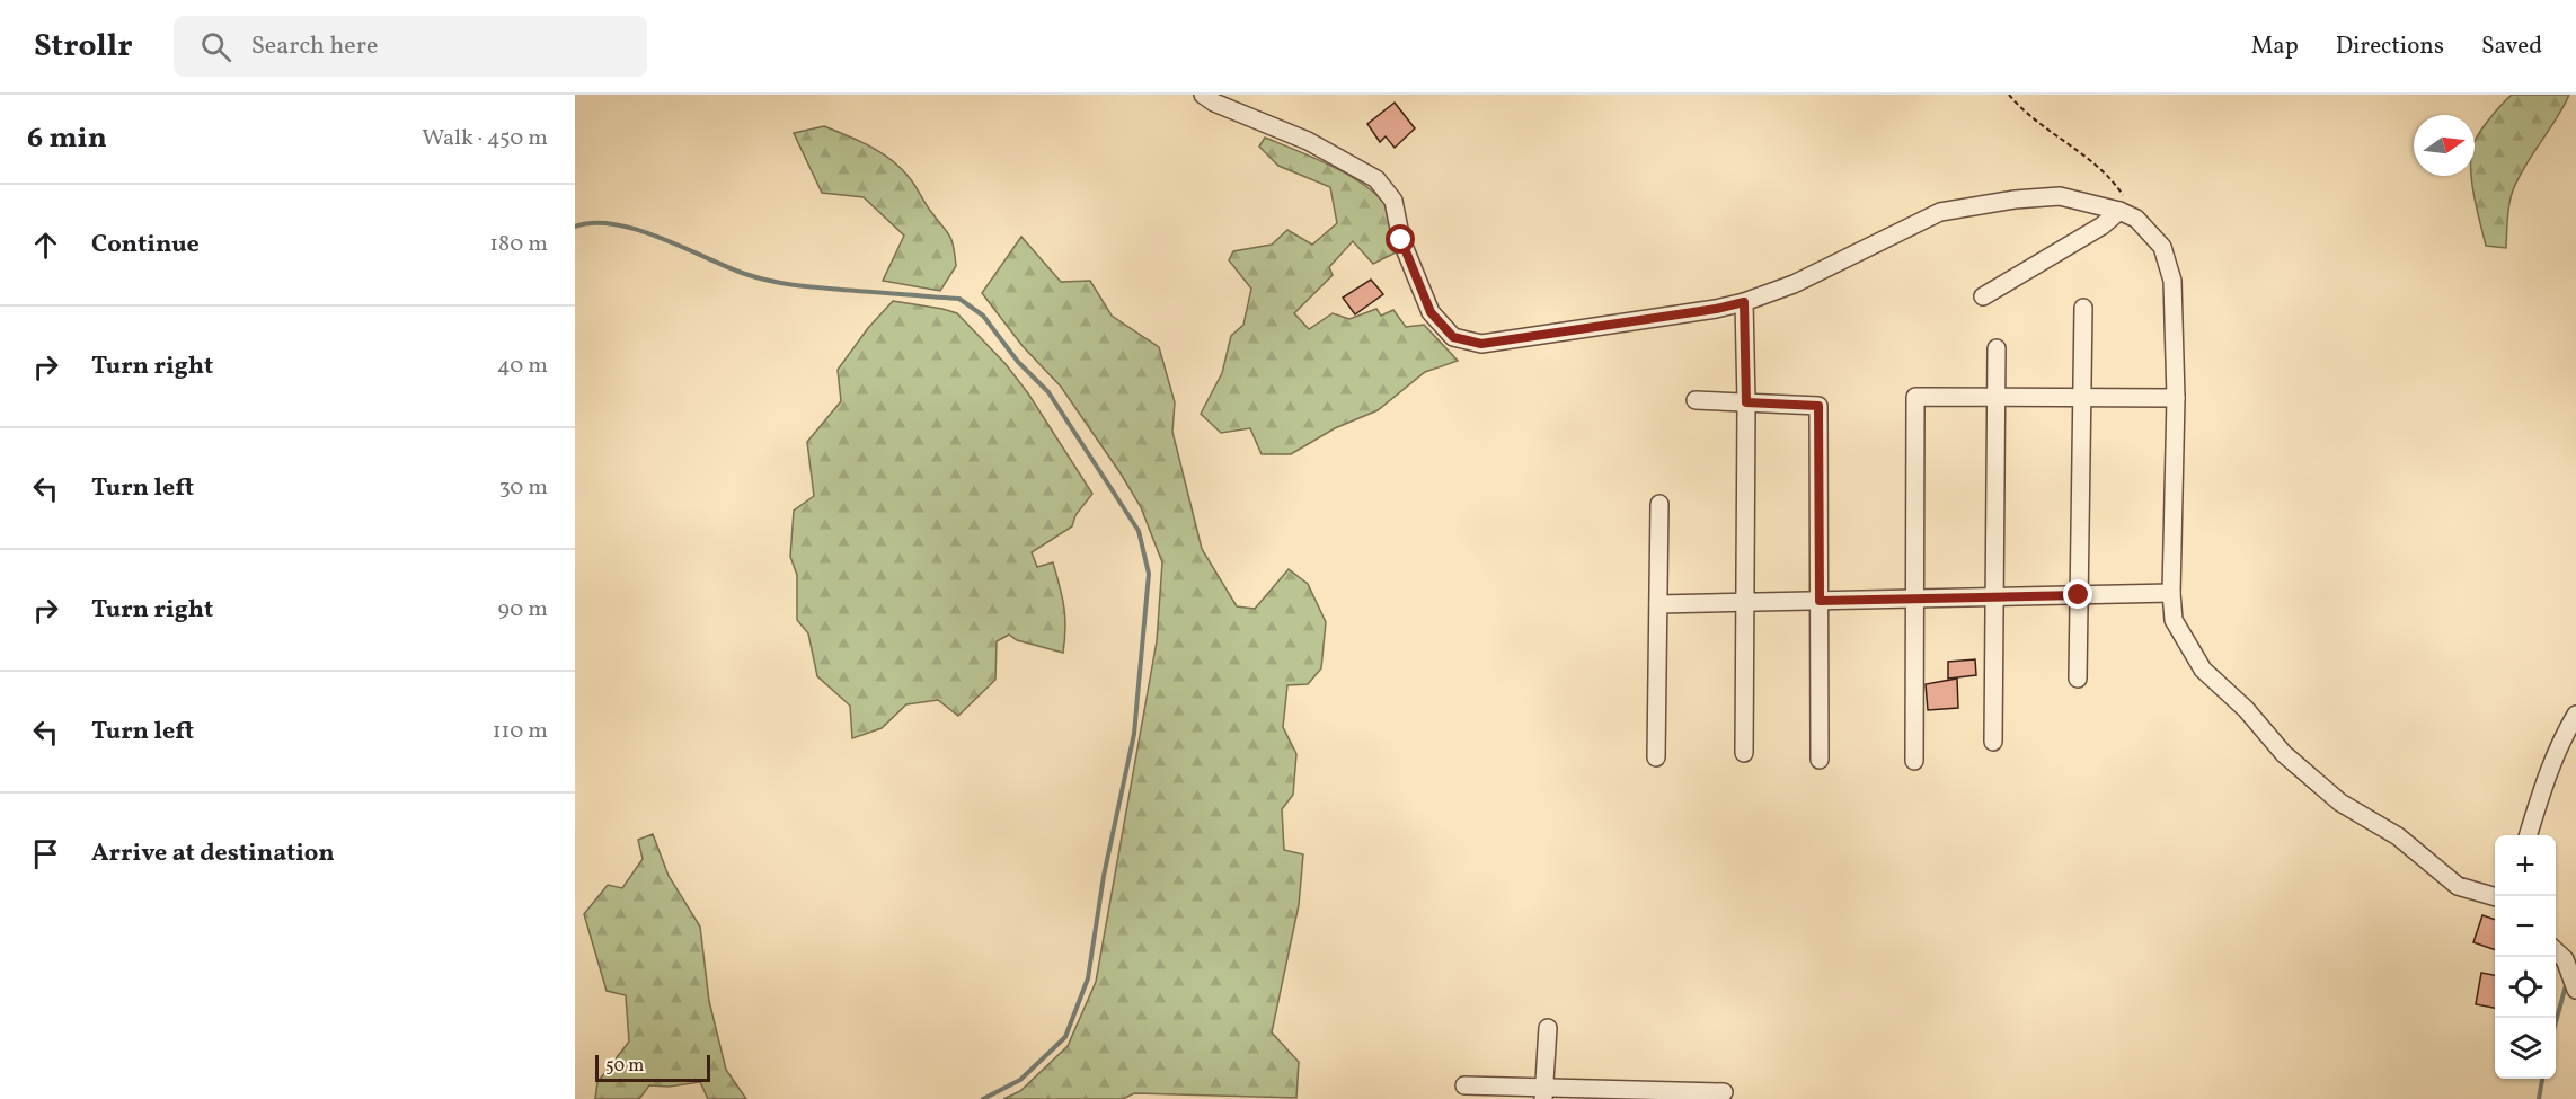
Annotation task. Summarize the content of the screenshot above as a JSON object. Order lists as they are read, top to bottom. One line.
{"scale_bar":"50 m","north":"right","page":{"header":"Strollr","search":"Search here","nav":["Map","Directions","Saved"],"heading":["6 min","Walk · 450 m"],"list":[["Continue","180 m"],["Turn right","40 m"],["Turn left","30 m"],["Turn right","90 m"],["Turn left","110 m"],"Arrive at destination"],"map_buttons":["+","−"],"scale":"50 m"}}
